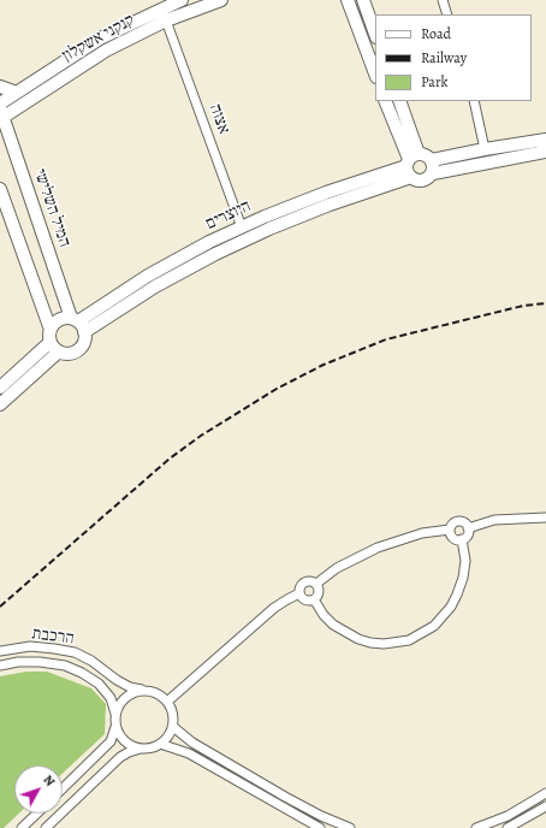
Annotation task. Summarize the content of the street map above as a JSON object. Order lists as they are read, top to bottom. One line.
{"streets":{"street":["קנקני אשקלון","אצוה","המיל השלישי","היוצרים","הרכבת"]},"crossings":[["קנקני אשקלון","אצוה"],["קנקני אשקלון","המיל השלישי"],["אצוה","היוצרים"],["המיל השלישי","היוצרים"]],"legend":["Road","Railway","Park"],"north":"top right"}
